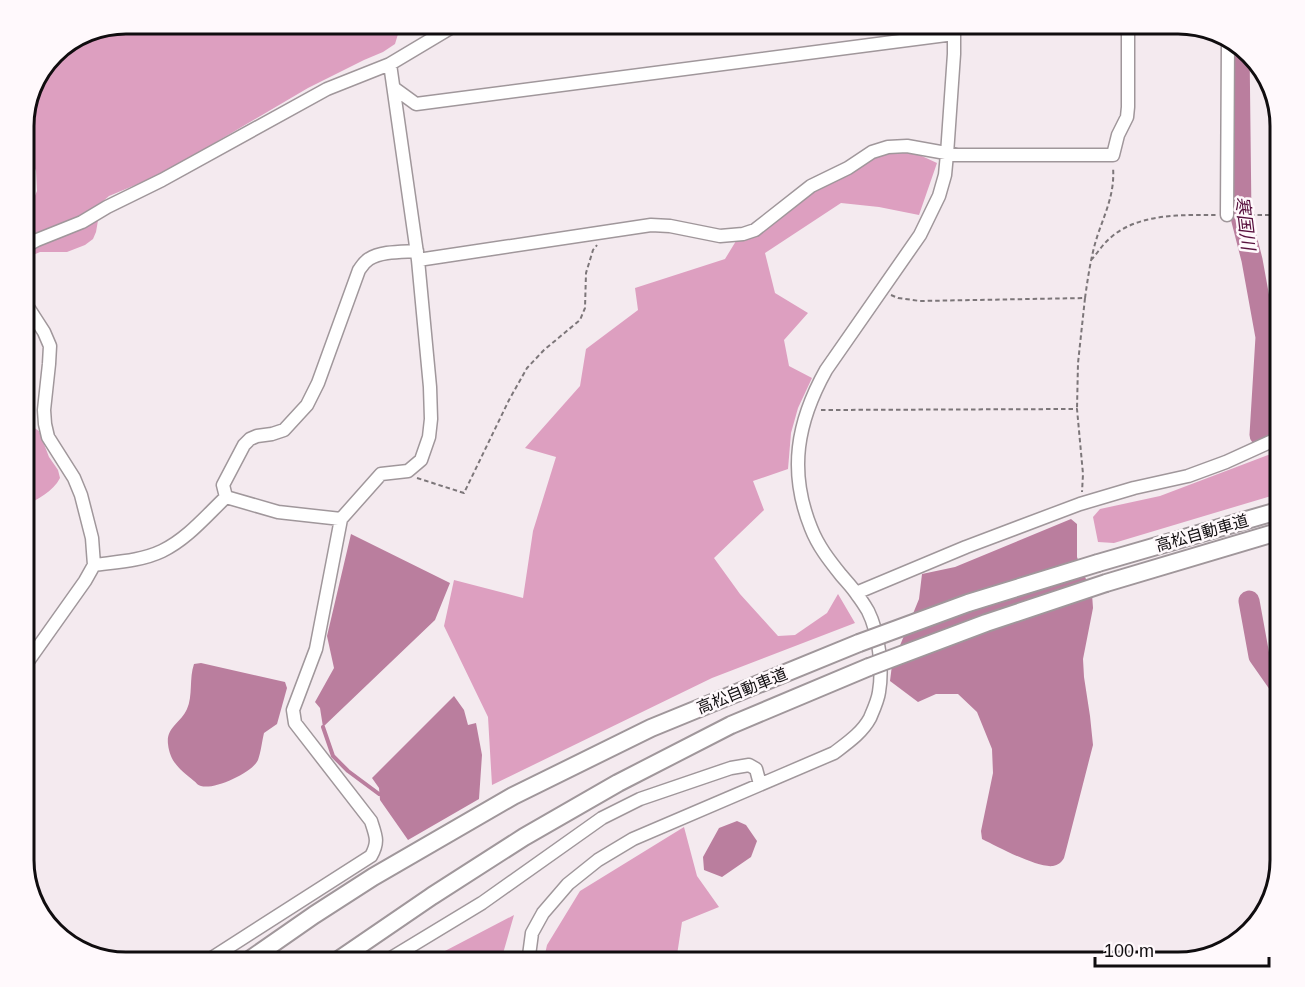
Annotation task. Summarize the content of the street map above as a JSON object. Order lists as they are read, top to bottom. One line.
{"streets":{"highway":["高松自動車道"]},"water":["寒国川"],"scale_bar":"100 m"}
